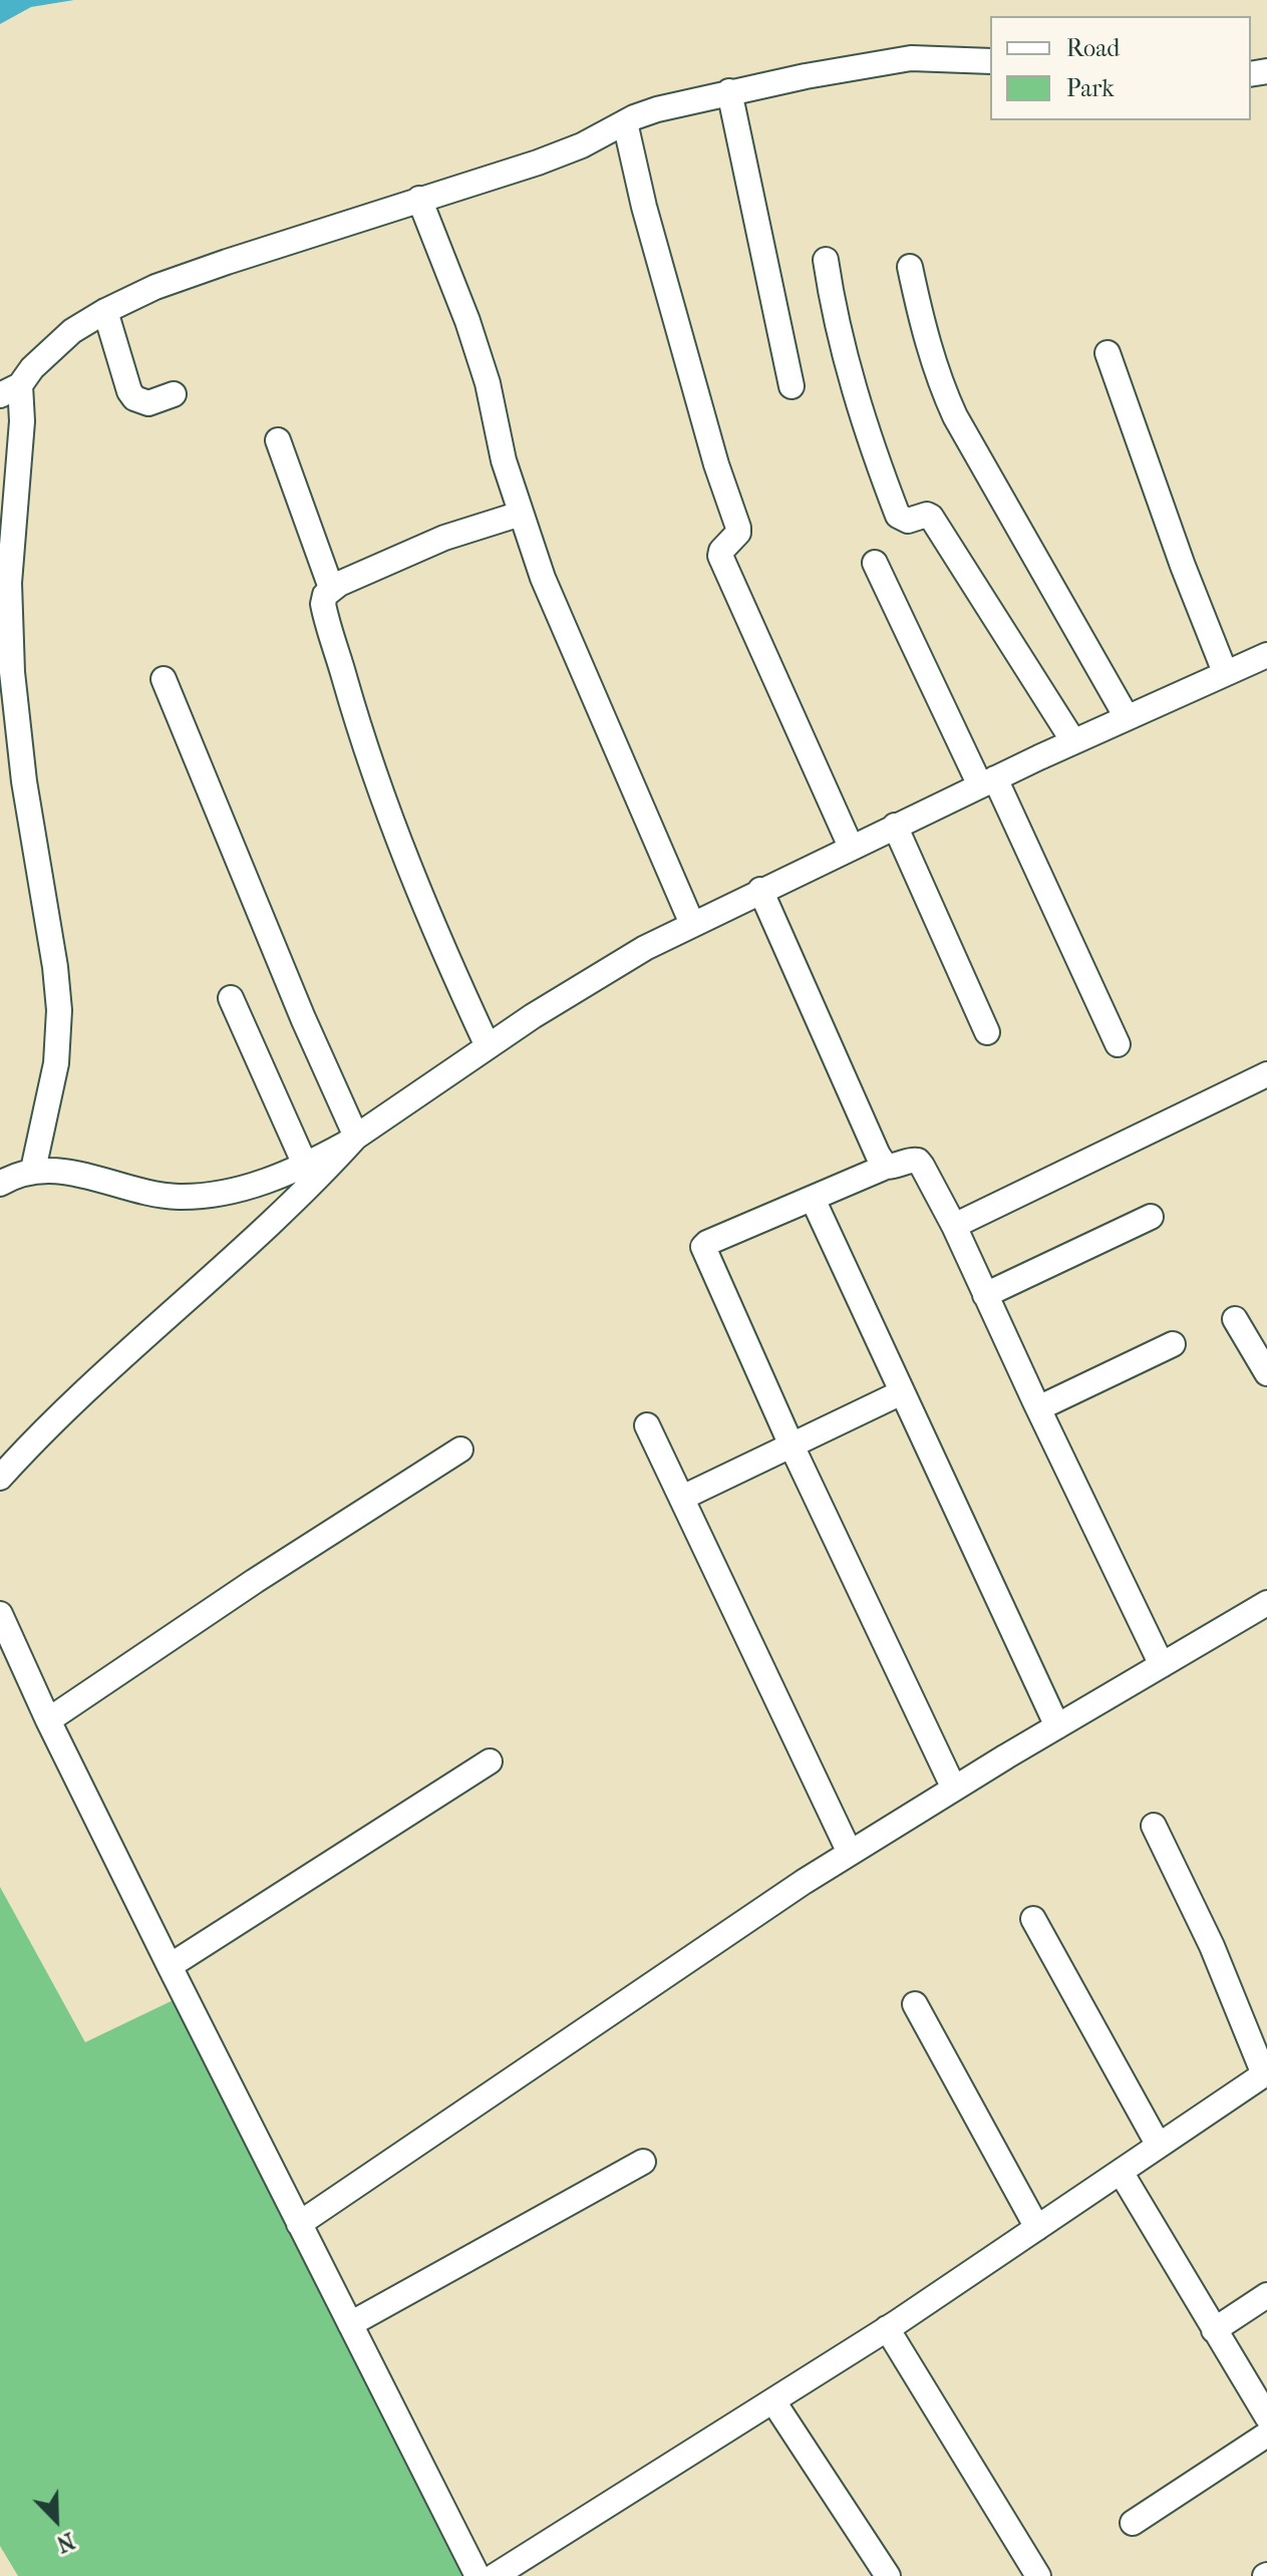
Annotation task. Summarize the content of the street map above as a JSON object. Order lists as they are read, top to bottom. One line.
{"legend":["Road","Park"],"north":"bottom right"}
